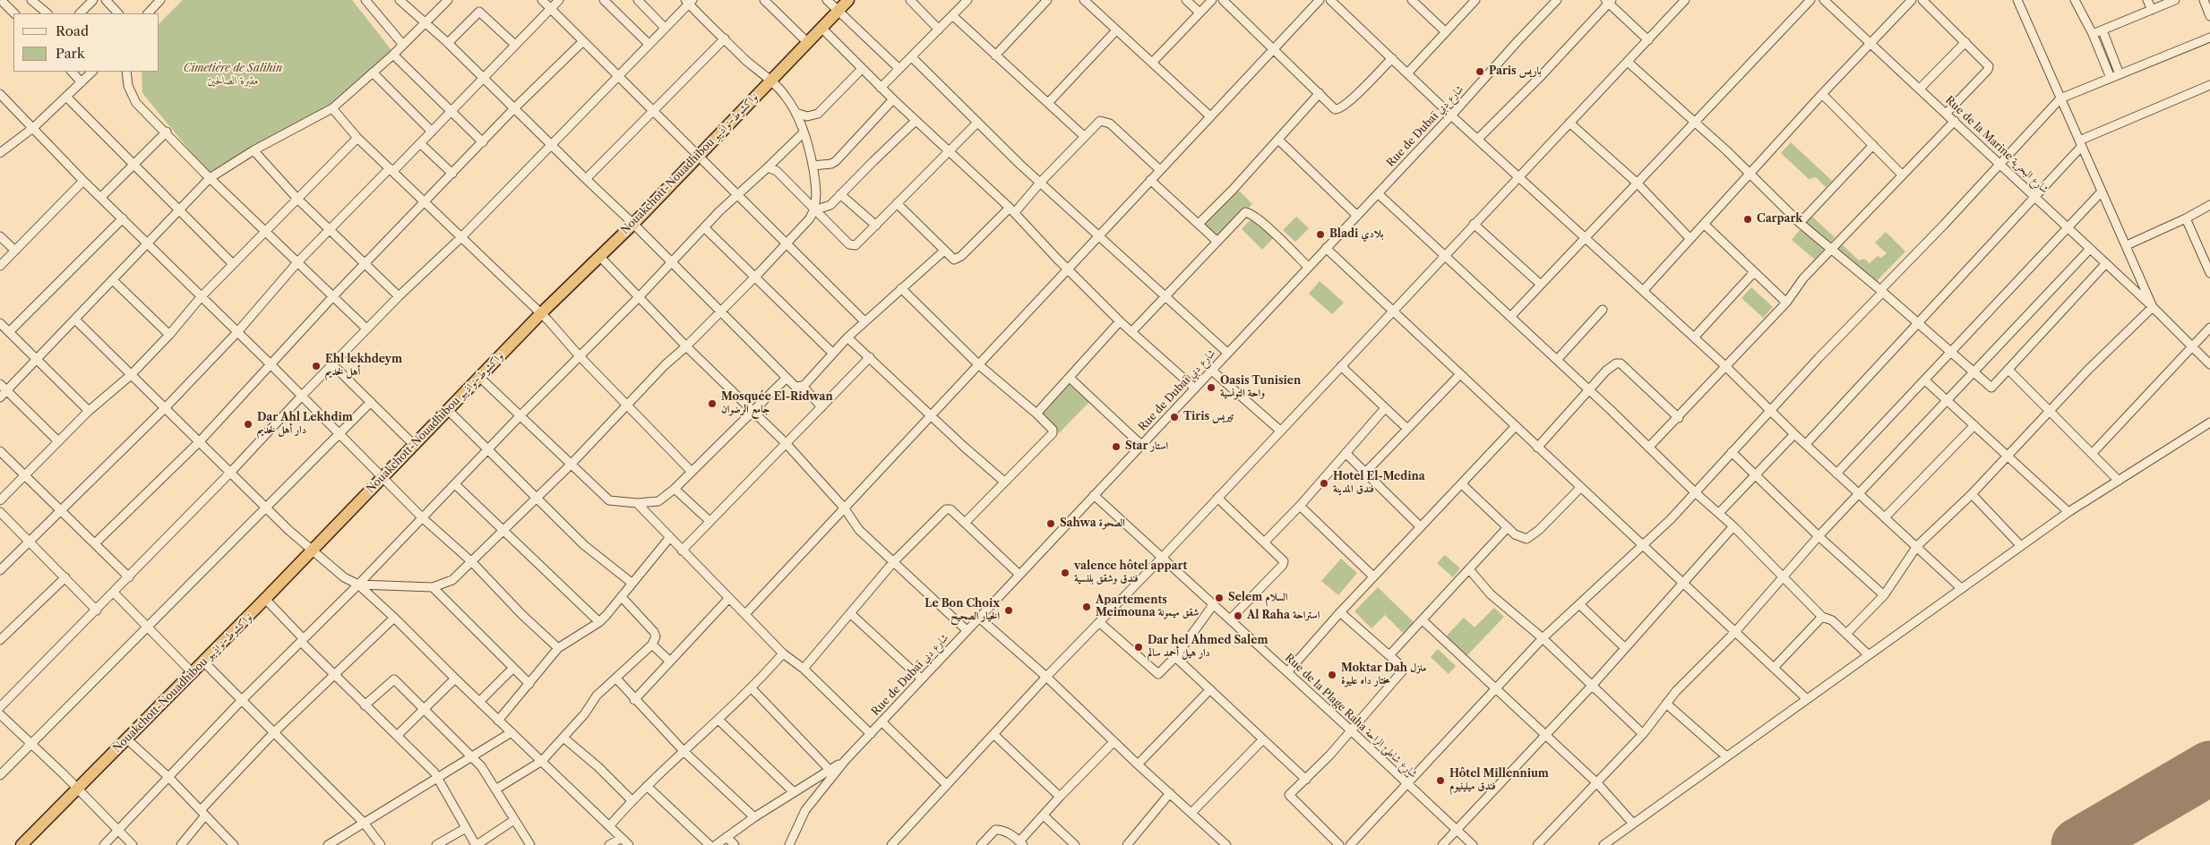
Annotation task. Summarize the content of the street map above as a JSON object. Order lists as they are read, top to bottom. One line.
{"streets":{"highway":["Nouakchott-Nouadhibou نواكشوط-نواذيبو"],"street":["Rue de Dubaï شارع دبي","Rue de la Marine شارع البحرية","Rue de la Plage Raha شارع شاطئ الراحة"]},"crossings":[["Rue de Dubaï شارع دبي","Rue de la Plage Raha شارع شاطئ الراحة"]],"parks":["Cimetière de Salihin مقبرة الصالحين"],"places":["Paris باريس","Carpark","Bladi بلادي","Ehl lekhdeym أهل لخديم","Oasis Tunisien واحة التونسية","Mosquée El-Ridwan جامع الرضوان","Tiris تيريس","Dar Ahl Lekhdim دار أهل لخديم","Star استار","Hotel El-Medina فندق المدينة","Sahwa الصحوة","valence hôtel appart فندق وشقق بلنسية","Selem السلام","Apartements Meimouna شقق ميمونة","Le Bon Choix الخيار الصحيح","Al Raha استراحة","Dar hel Ahmed Salem دار هيل أحمد سالم","Moktar Dah منزل مختار داه عليوة","Hôtel Millennium فندق ميلينيوم"],"legend":["Road","Park"]}
